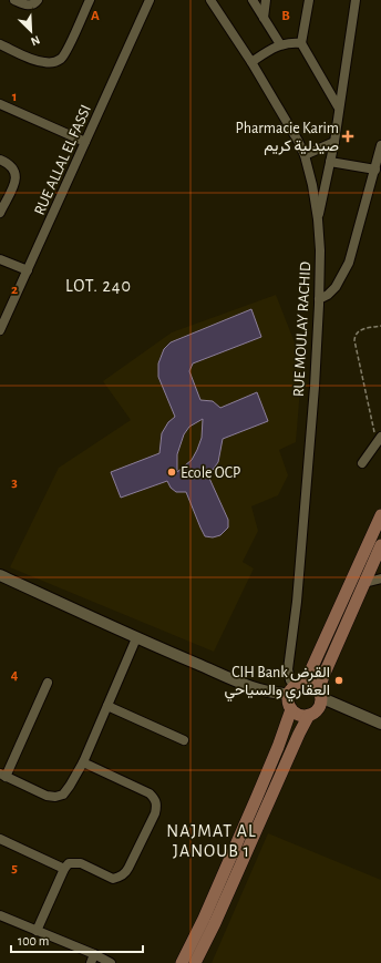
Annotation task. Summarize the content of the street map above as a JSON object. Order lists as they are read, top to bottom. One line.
{"streets":{"street":["RUE ALLAL EL FASSI","RUE MOULAY RACHID"]},"districts":["LOT. 240","NAJMAT AL JANOUB 1"],"places":{"health":["Pharmacie Karim صيدلية كريم"],"other":["Ecole OCP","CIH Bank القرض العقاري والسياحي"]},"scale_bar":"100 m","north":"bottom right","grid":{"columns":["A","B"],"rows":["1","2","3","4","5"]}}
